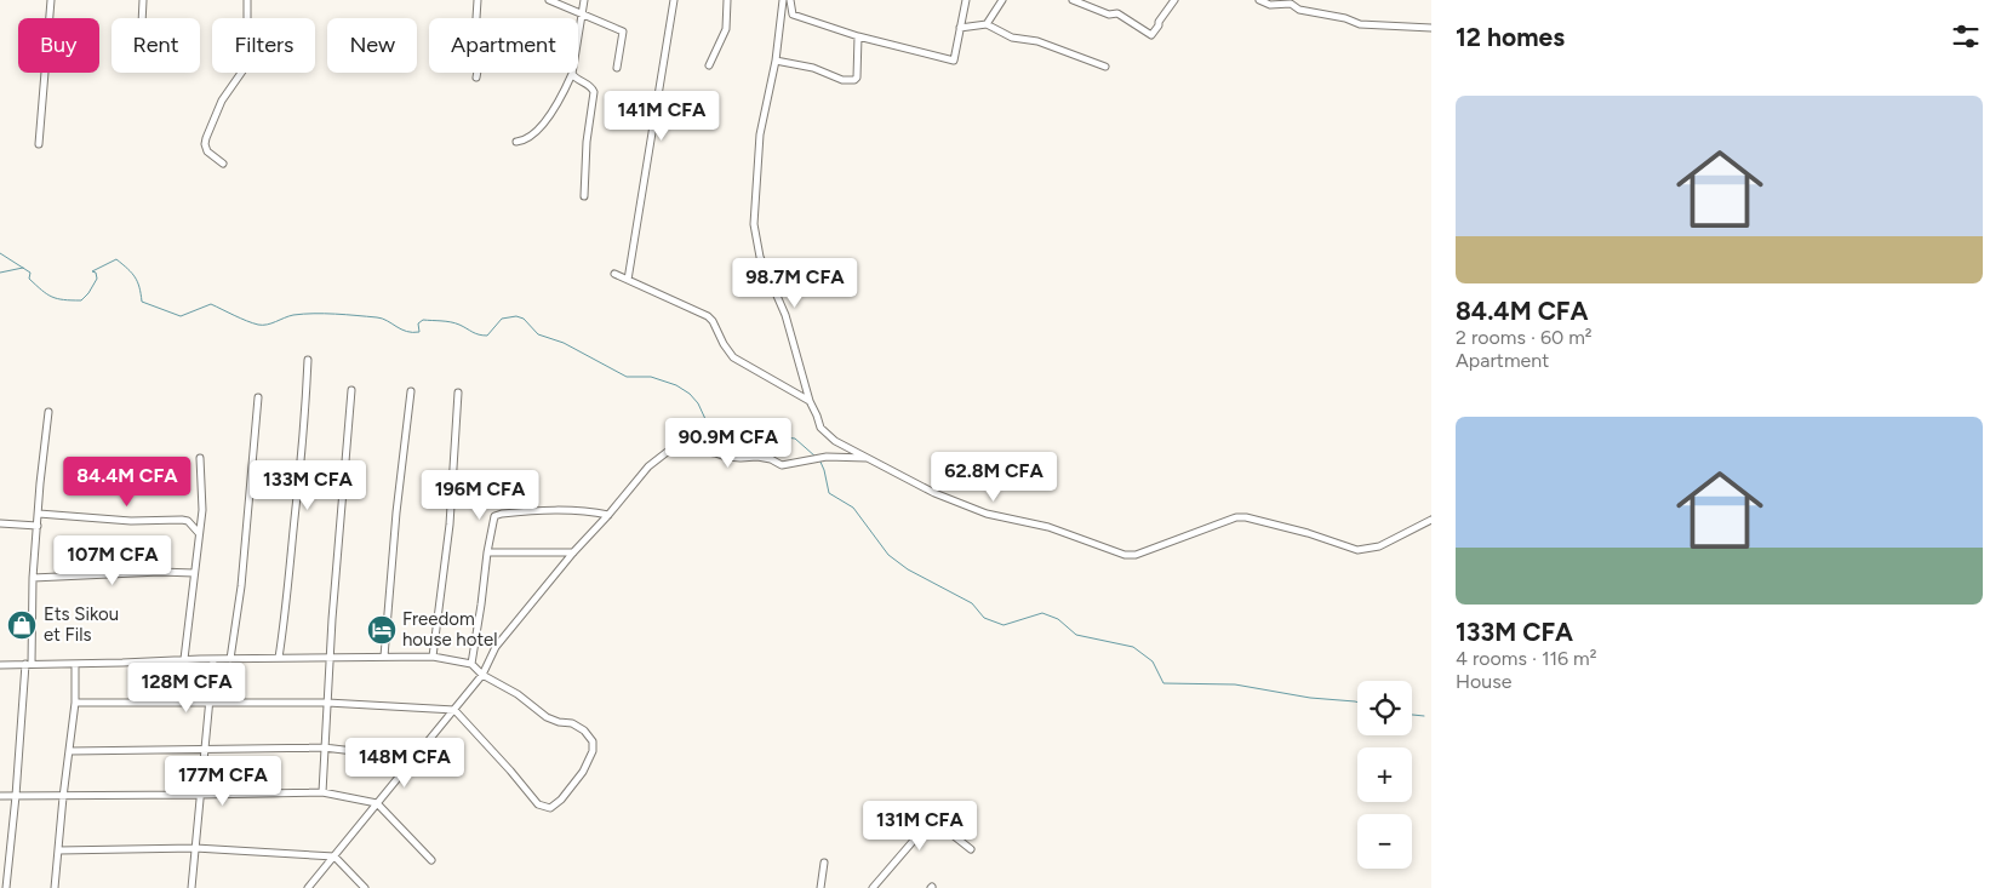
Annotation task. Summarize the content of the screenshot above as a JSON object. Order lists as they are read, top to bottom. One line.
{"places":{"shop":["Ets Sikou et Fils"],"hotel":["Freedom house hotel"]},"page":{"heading":"12 homes","chip":["Buy","Rent","Filters","New","Apartment"],"list":[{"name":"84.4M CFA","note":"2 rooms · 60 m² · Apartment"},{"name":"133M CFA","note":"4 rooms · 116 m² · House"}],"price":["141M CFA","98.7M CFA","90.9M CFA","62.8M CFA","84.4M CFA","133M CFA","196M CFA","107M CFA","128M CFA","148M CFA","177M CFA","131M CFA"],"map_buttons":["+","−"]}}
